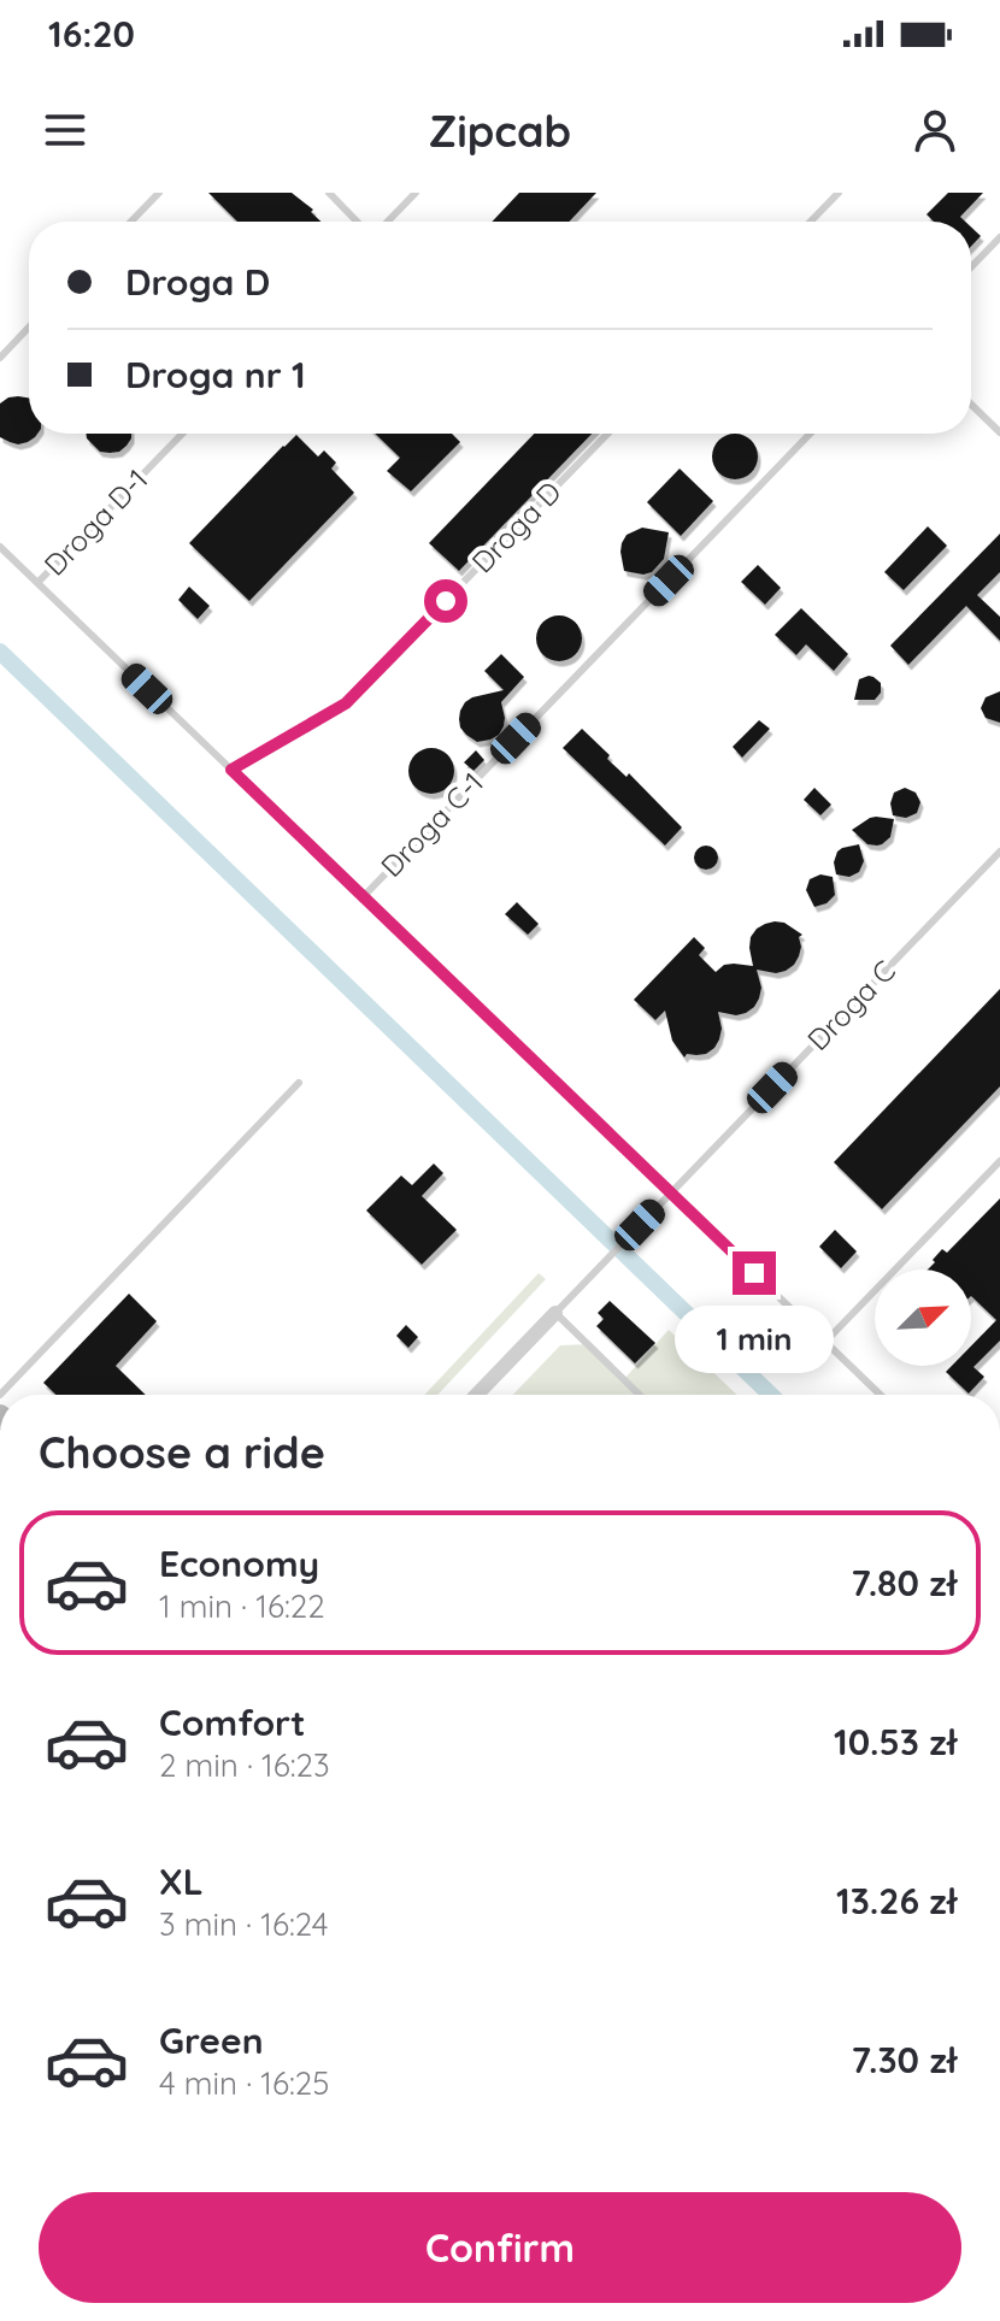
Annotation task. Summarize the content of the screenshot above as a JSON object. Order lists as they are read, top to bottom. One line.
{"streets":{"lane":["Droga D-1","Droga D","Droga C-1","Droga C"]},"north":"top right","page":{"status":"16:20","header":"Zipcab","banner":["Droga D","Droga nr 1"],"bubble":"1 min","heading":"Choose a ride","list":[{"name":"Economy","note":"1 min · 16:22","value":"7.80 zł"},{"name":"Comfort","note":"2 min · 16:23","value":"10.53 zł"},{"name":"XL","note":"3 min · 16:24","value":"13.26 zł"},{"name":"Green","note":"4 min · 16:25","value":"7.30 zł"}],"buttons":"Confirm"}}
